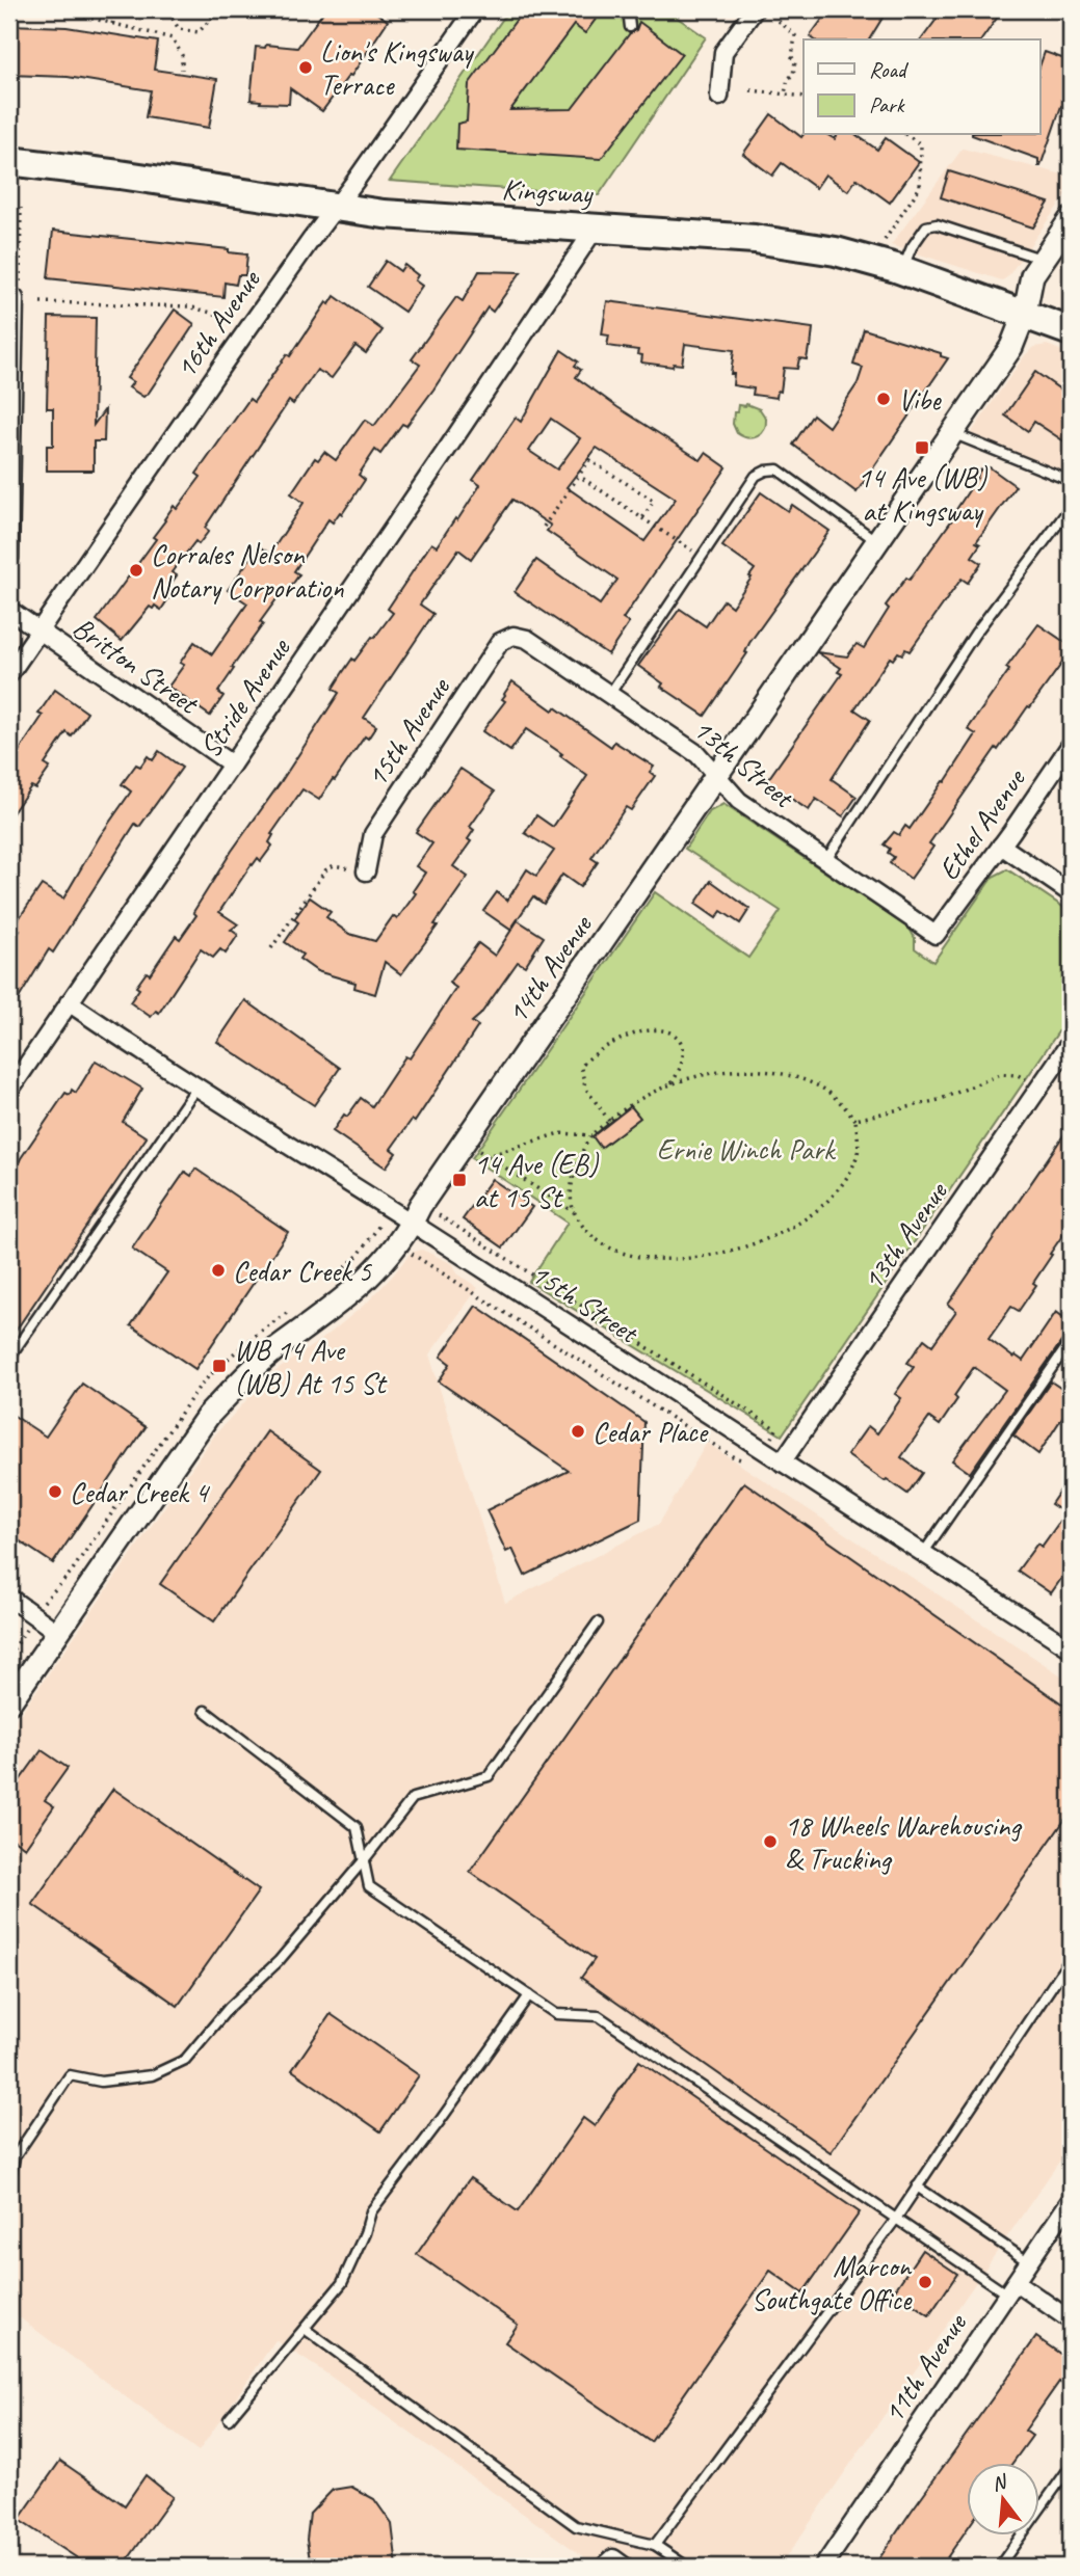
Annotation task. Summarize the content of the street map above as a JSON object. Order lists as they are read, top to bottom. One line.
{"streets":{"main road":["Kingsway"],"street":["16th Avenue","Britton Street","Stride Avenue","15th Avenue","13th Street","Ethel Avenue","14th Avenue","13th Avenue","15th Street","11th Avenue"]},"crossings":[["Kingsway","16th Avenue"],["Kingsway","Stride Avenue"],["Kingsway","14th Avenue"],["16th Avenue","Britton Street"],["Britton Street","Stride Avenue"],["Stride Avenue","15th Street"],["15th Avenue","13th Street"],["13th Street","Ethel Avenue"],["13th Street","14th Avenue"],["14th Avenue","15th Street"],["13th Avenue","15th Street"]],"parks":["Ernie Winch Park"],"places":{"other":["Lion's Kingsway Terrace","Vibe","Corrales Nelson Notary Corporation","Cedar Creek 5","Cedar Place","Cedar Creek 4","18 Wheels Warehousing & Trucking","Marcon Southgate Office"],"transit":["14 Ave (WB) at Kingsway","14 Ave (EB) at 15 St","WB 14 Ave (WB) At 15 St"]},"legend":["Road","Park"],"north":"top"}
